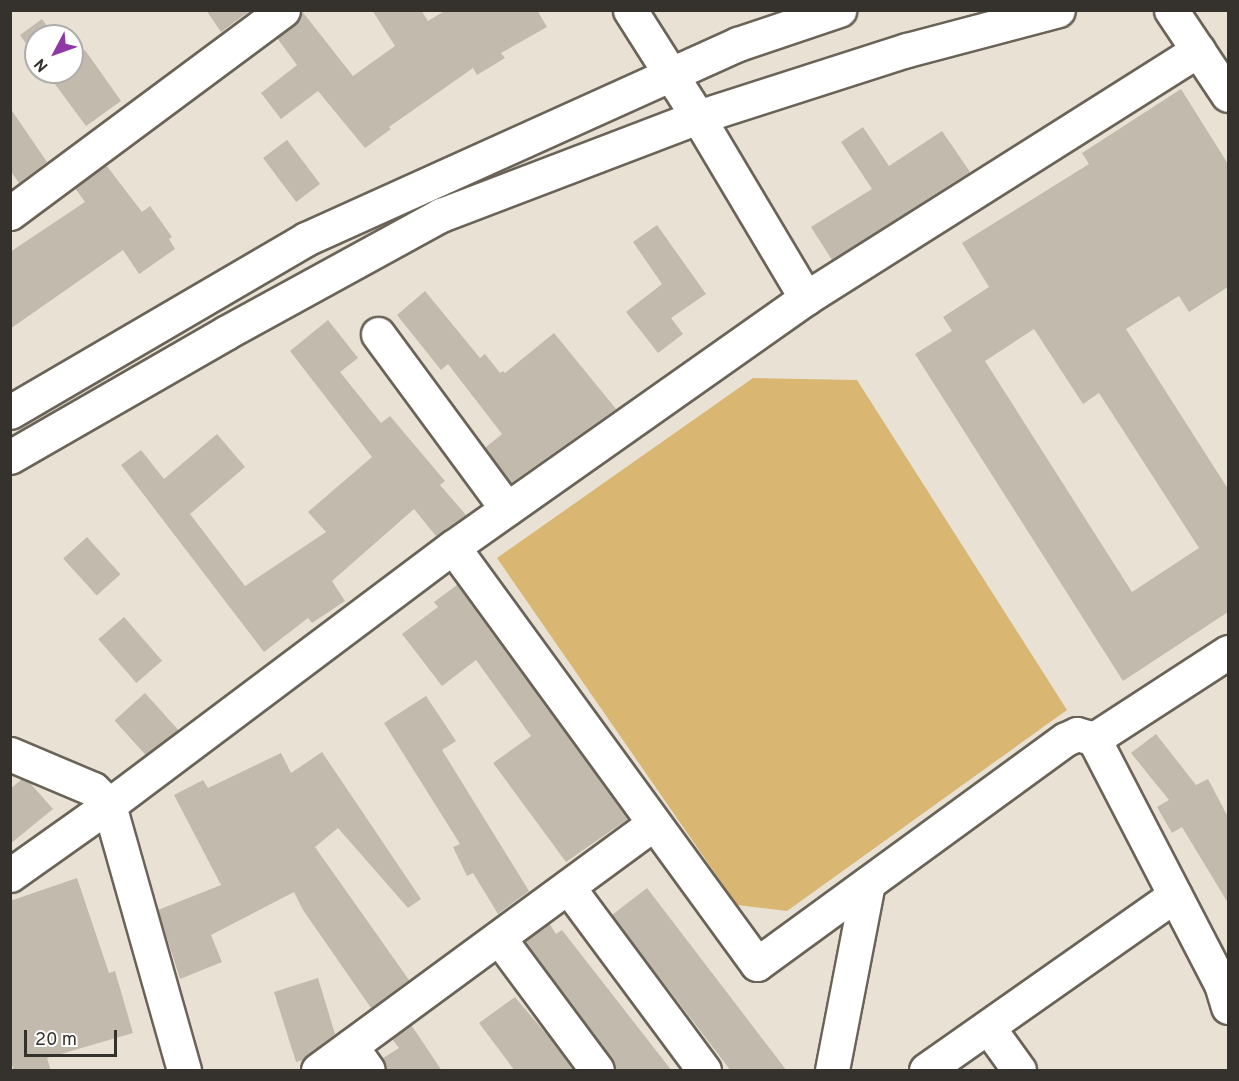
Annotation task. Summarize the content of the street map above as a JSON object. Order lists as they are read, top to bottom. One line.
{"scale_bar":"20 m","north":"bottom left"}
